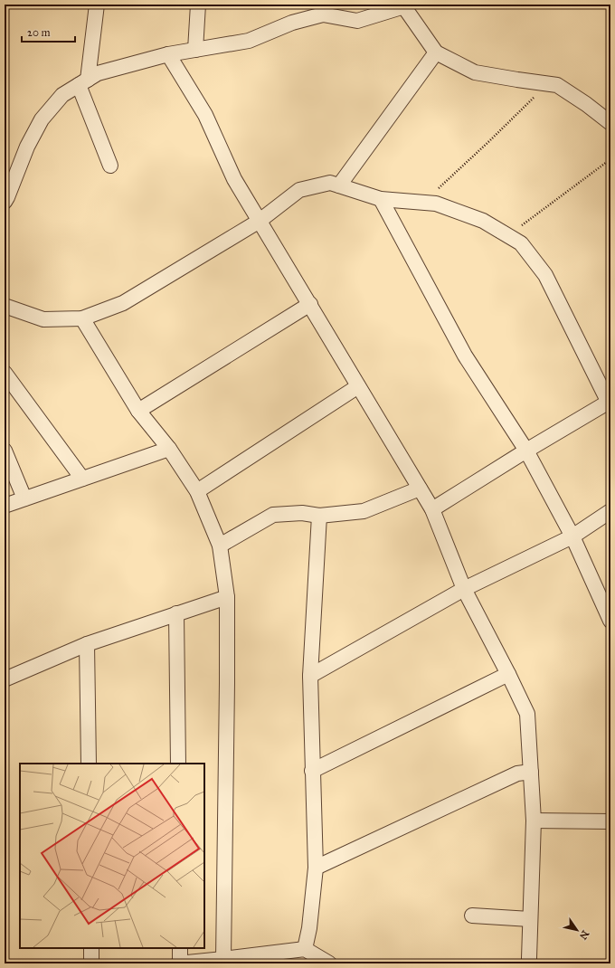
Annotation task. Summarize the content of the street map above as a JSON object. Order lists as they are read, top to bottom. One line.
{"scale_bar":"20 m","north":"bottom right"}
